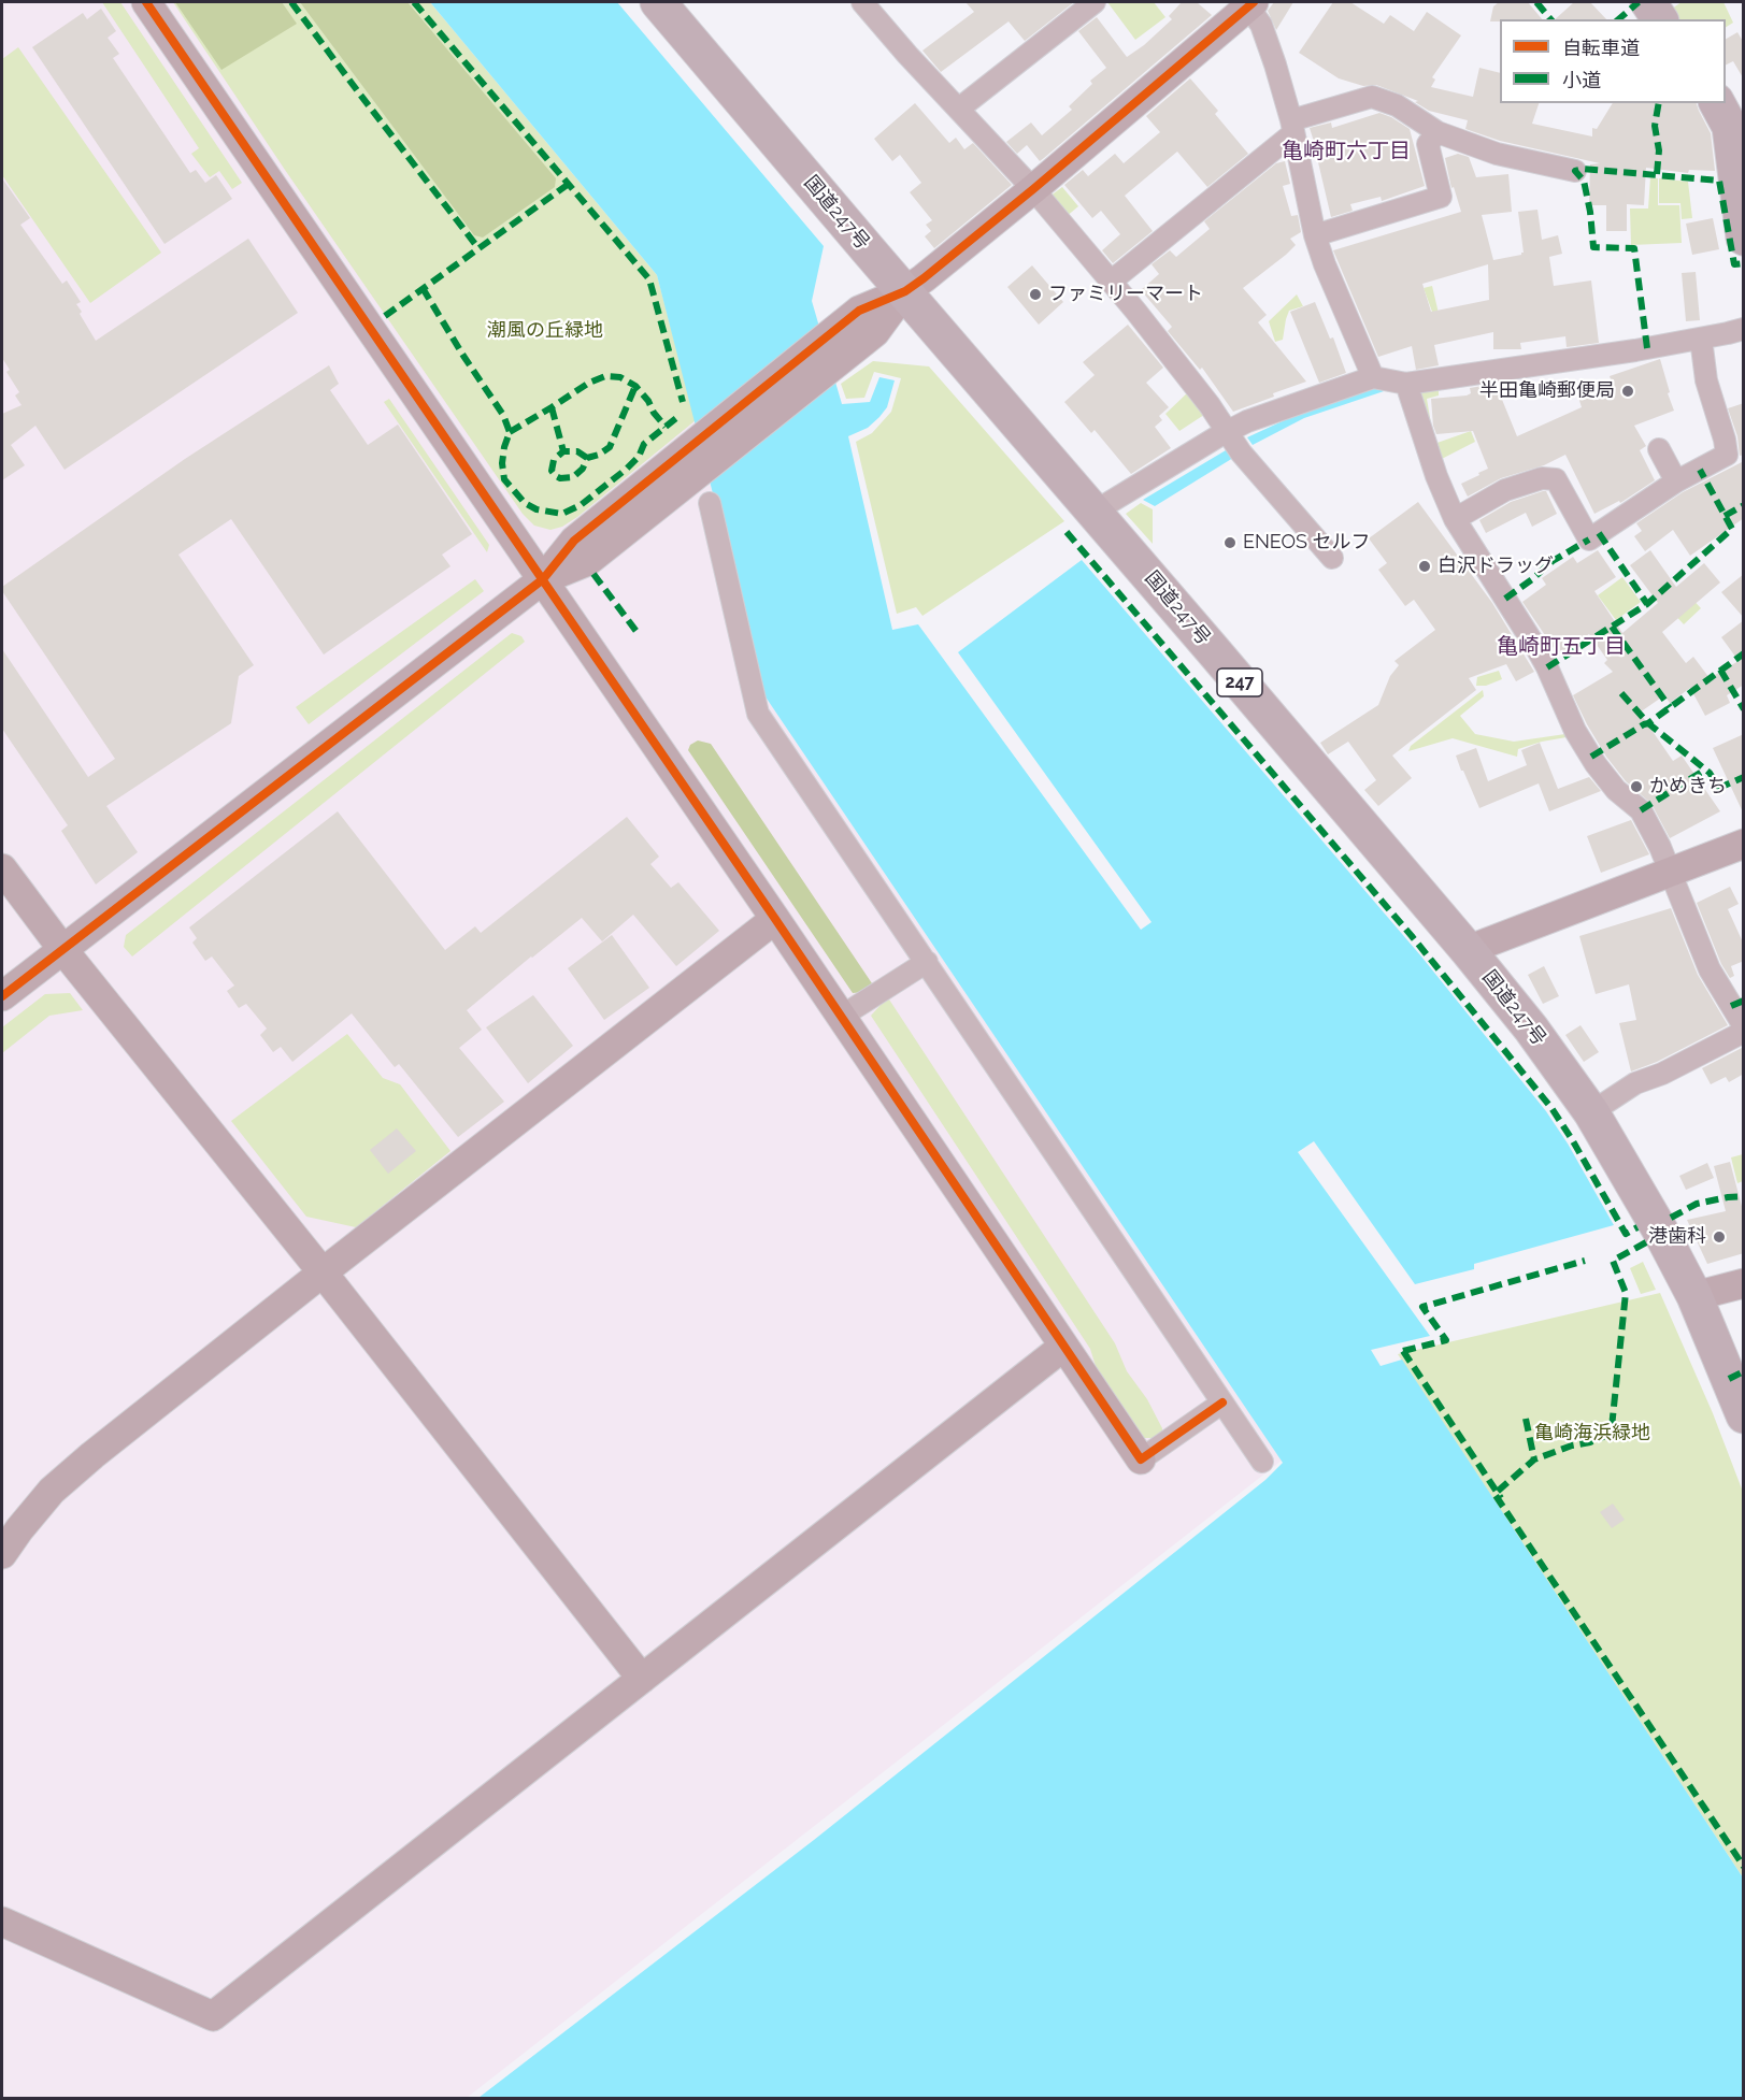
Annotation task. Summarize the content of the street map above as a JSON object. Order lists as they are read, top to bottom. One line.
{"streets":{"highway":["国道247号","247"]},"districts":["亀崎町六丁目","亀崎町五丁目"],"parks":["潮風の丘緑地","亀崎海浜緑地"],"places":["ファミリーマート","半田亀崎郵便局","ENEOS セルフ","白沢ドラッグ","かめきち","港歯科"],"legend":["自転車道","小道"]}
